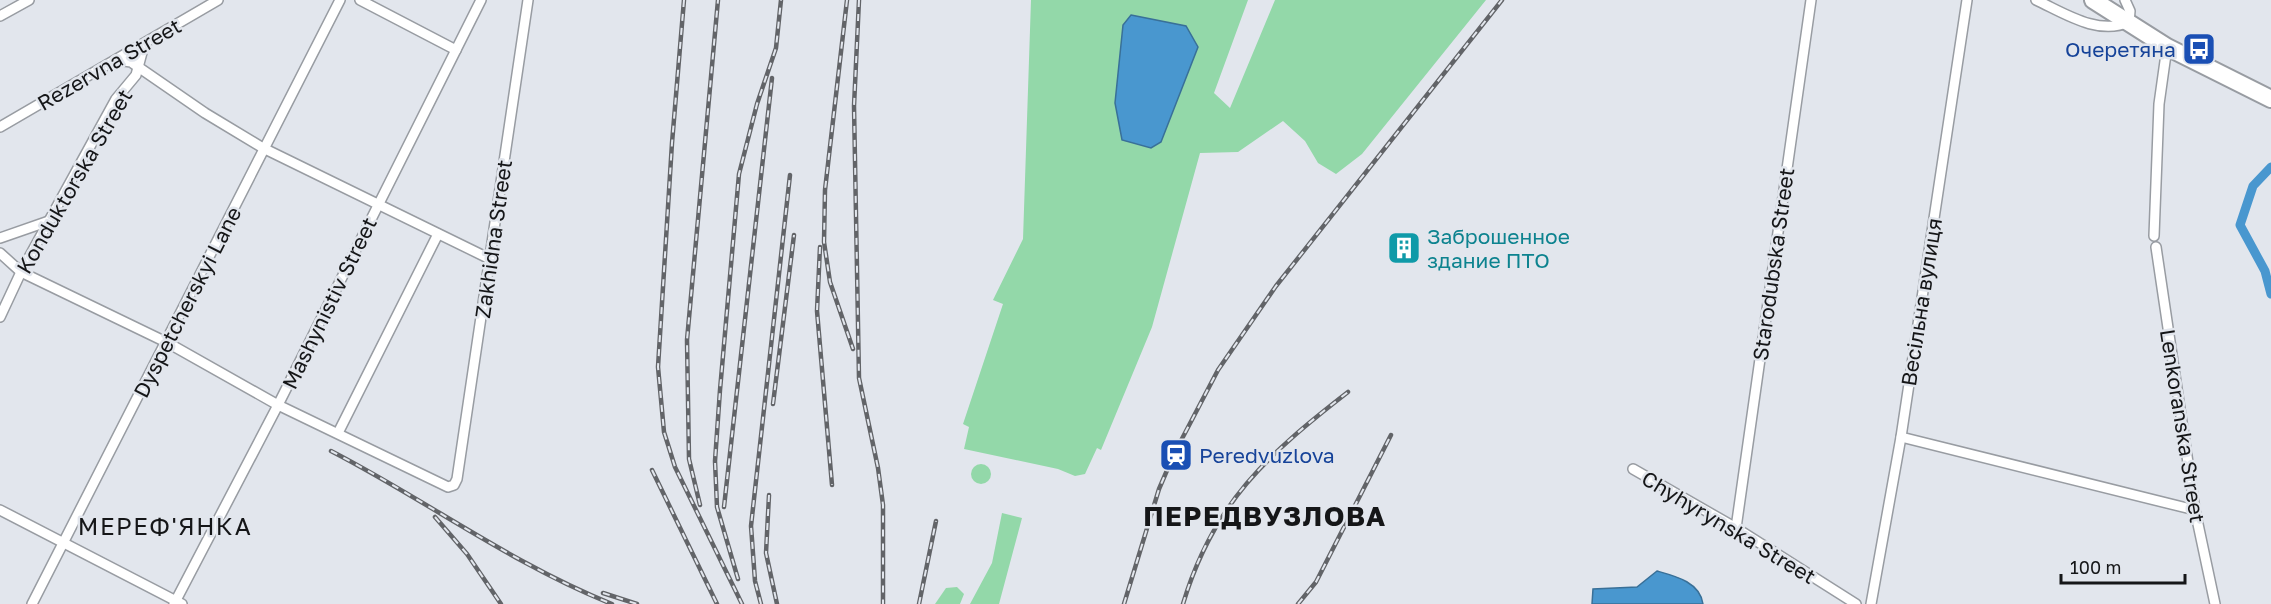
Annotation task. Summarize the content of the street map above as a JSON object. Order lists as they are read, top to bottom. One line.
{"streets":{"street":["Rezervna Street","Konduktorska Street","Zakhidna Street","Starodubska Street","Dyspetcherskyi Lane","Весільна вулиця","Mashynistiv Street","Lenkoranska Street","Chyhyrynska Street"]},"crossings":[["Rezervna Street","Konduktorska Street"],["Starodubska Street","Chyhyrynska Street"]],"districts":["ПЕРЕДВУЗЛОВА","МЕРЕФ'ЯНКА"],"places":{"bus stop":["Очеретяна"],"building":["Заброшенное здание ПТО"],"station":["Peredvuzlova"]},"scale_bar":"100 m"}
